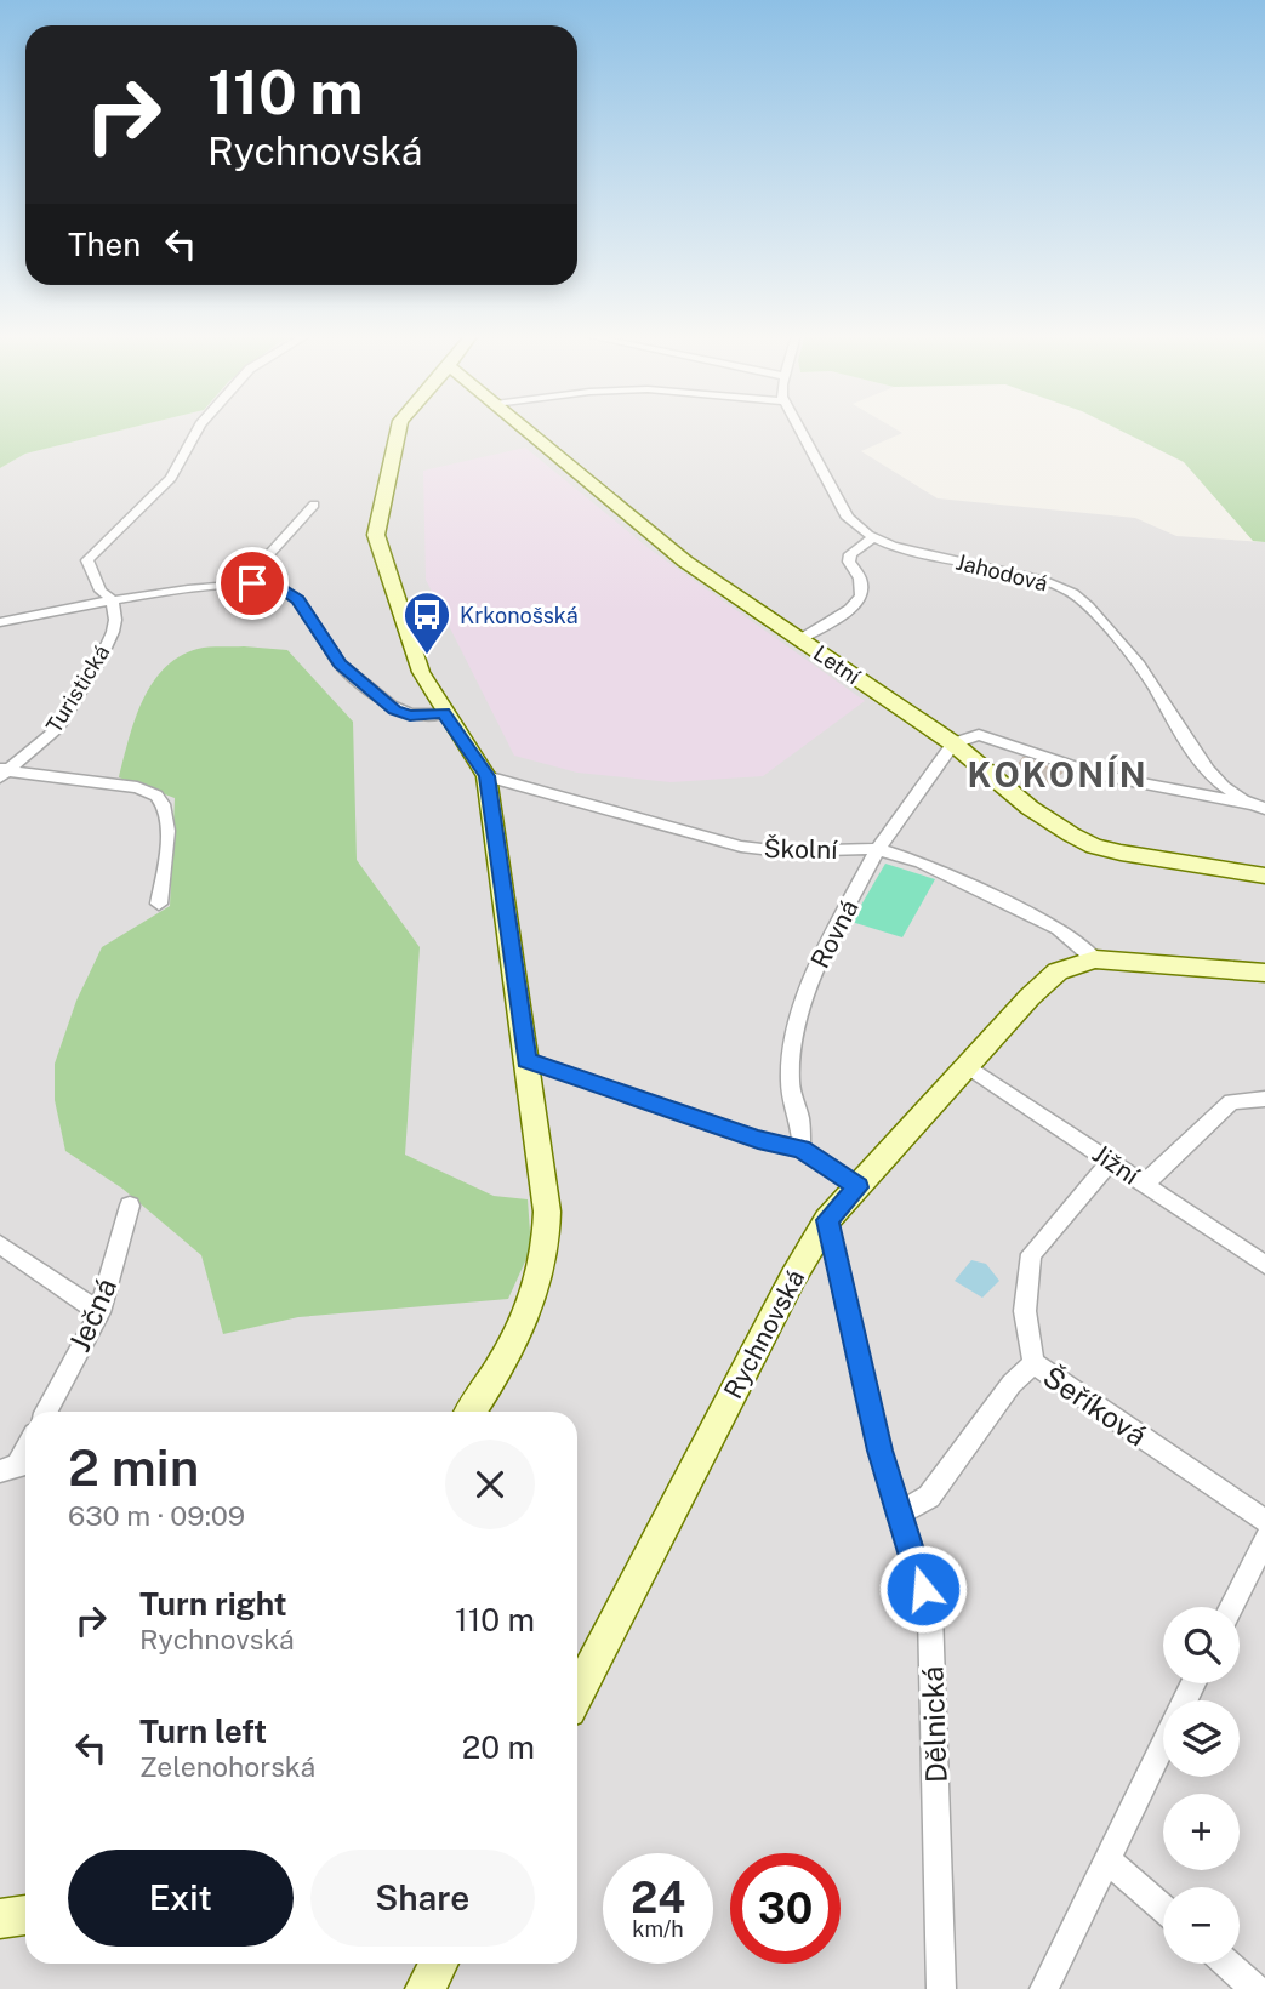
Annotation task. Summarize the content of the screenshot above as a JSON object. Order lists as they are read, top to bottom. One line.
{"streets":{"street":["Jahodová","Letní","Turistická","Školní","Rovná","Jižní","Ječná","Rychnovská","Šeříková","Dělnická"]},"crossings":[["Letní","Rovná"],["Školní","Rovná"],["Školní","Rychnovská"],["Jižní","Rychnovská"],["Jižní","Šeříková"],["Rychnovská","Dělnická"]],"districts":["KOKONÍN"],"places":{"bus stop":["Krkonošská"]},"page":{"turn":["110 m","Rychnovská"],"then":"Then","heading":["2 min","630 m · 09:09"],"list":[{"name":"Turn right","note":"Rychnovská","value":"110 m"},{"name":"Turn left","note":"Zelenohorská","value":"20 m"}],"map_buttons":["+","−"],"buttons":["Exit","Share"],"speed":"24 km/h","limit":"30"}}
